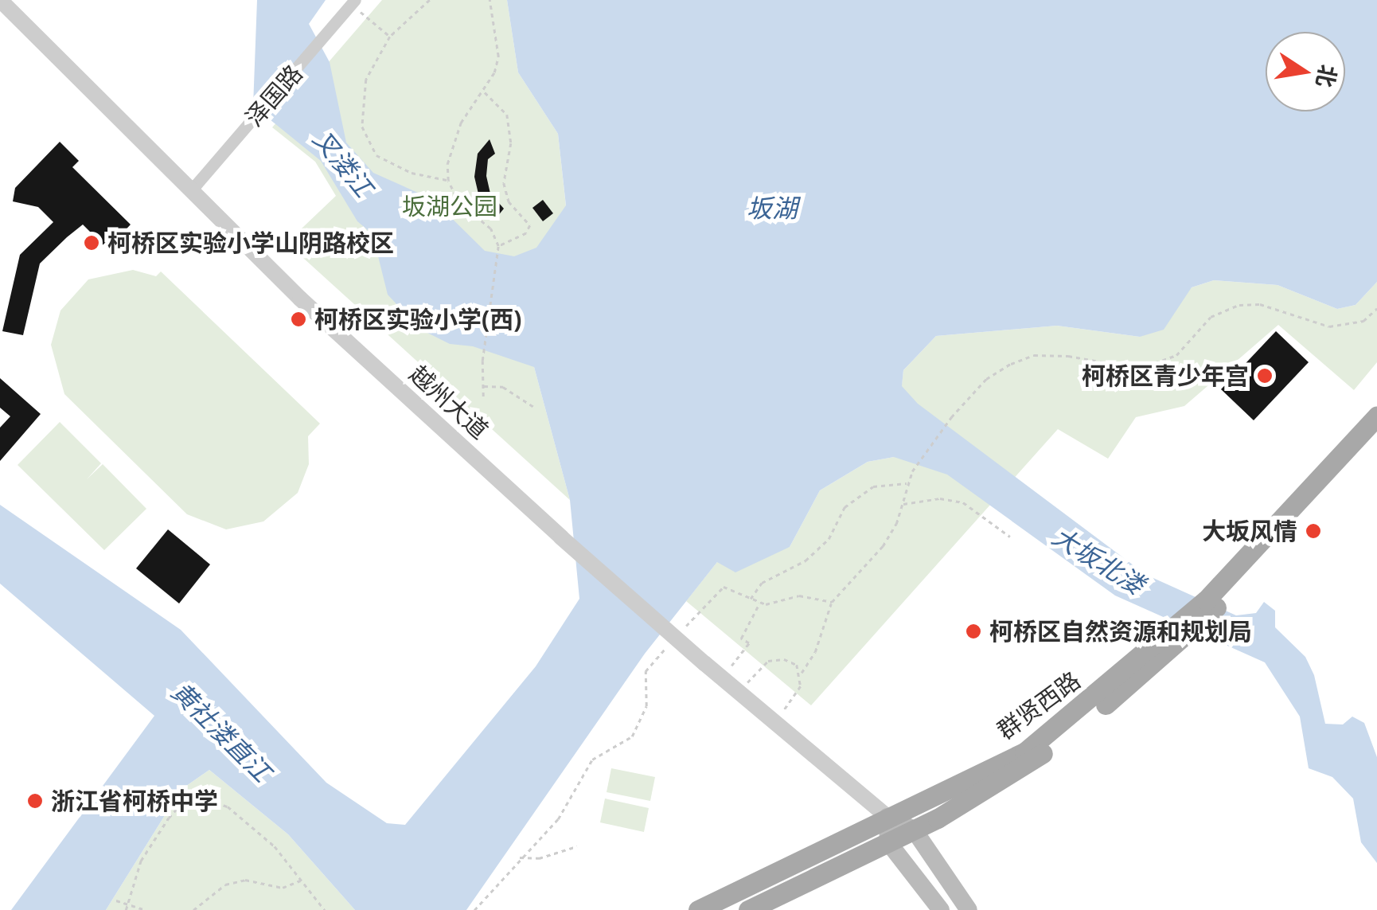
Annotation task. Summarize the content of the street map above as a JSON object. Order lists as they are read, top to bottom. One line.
{"streets":{"main road":["越州大道","群贤西路"],"street":["泽国路"]},"crossings":[["泽国路","越州大道"],["越州大道","群贤西路"]],"water":["叉溇江","坂湖","大坂北溇","黄社溇直江"],"parks":["坂湖公园"],"places":["柯桥区实验小学山阴路校区","柯桥区实验小学(西)","柯桥区青少年宫","大坂风情","柯桥区自然资源和规划局","浙江省柯桥中学"],"north":"right"}
